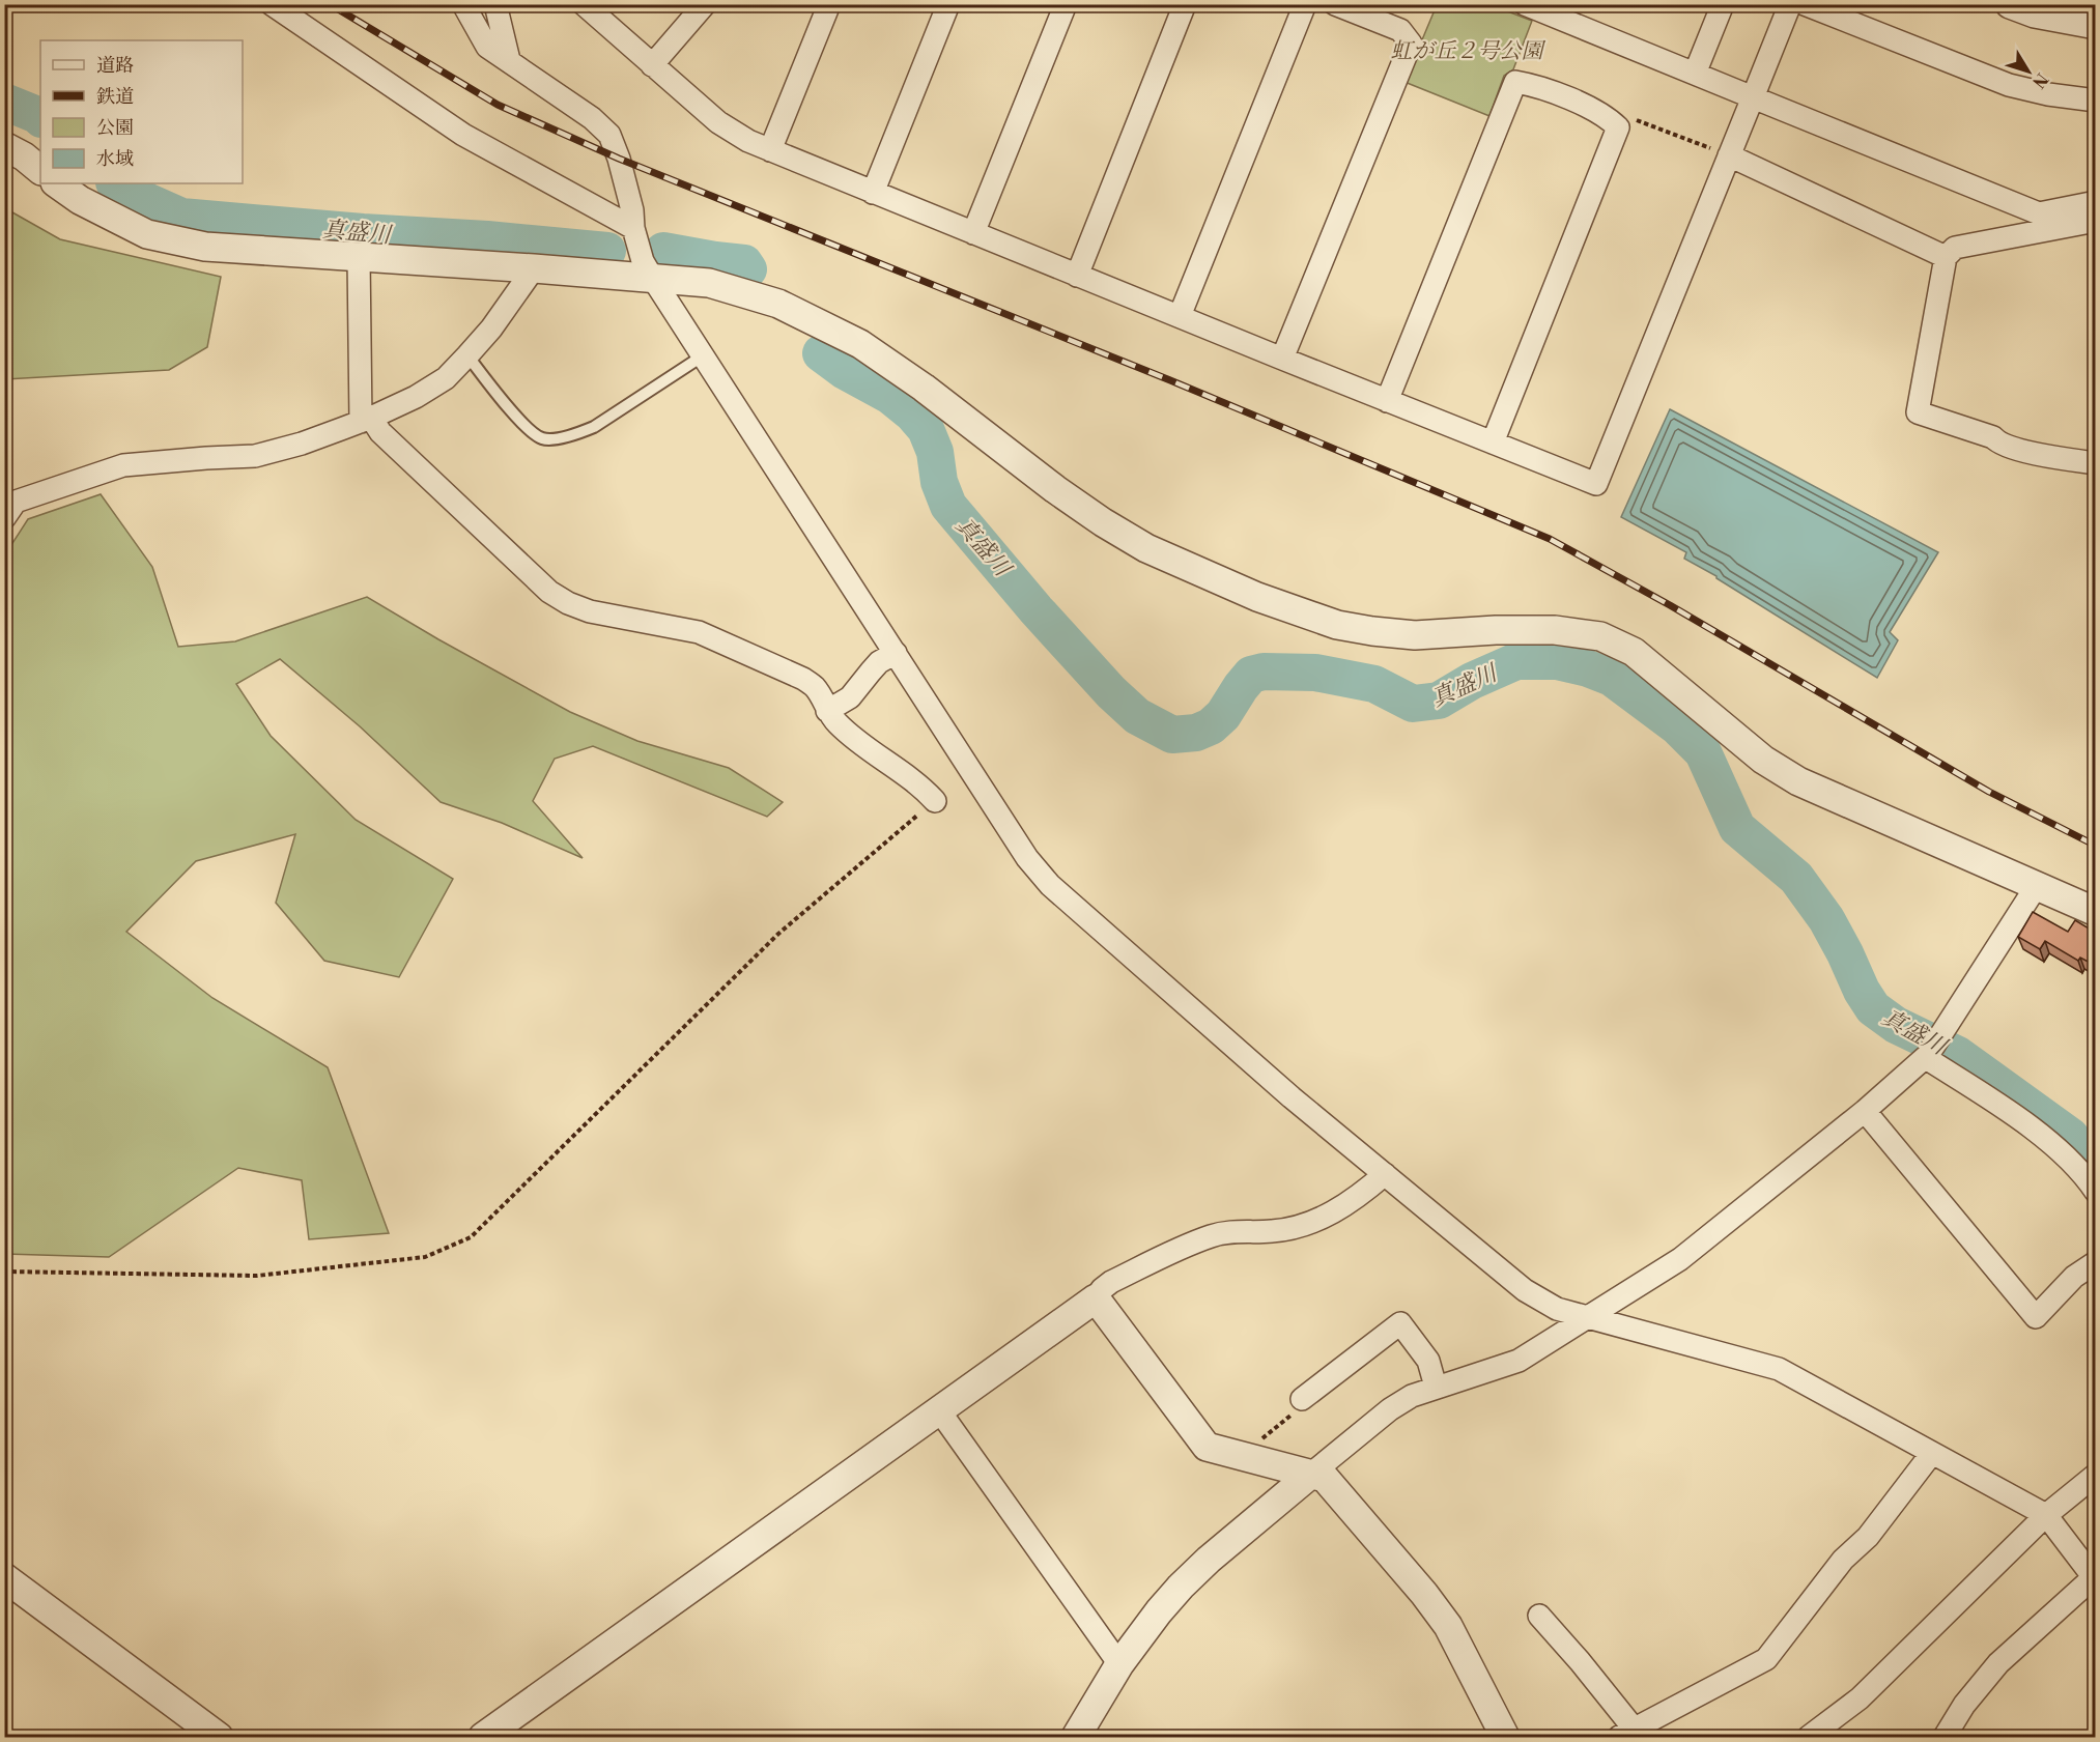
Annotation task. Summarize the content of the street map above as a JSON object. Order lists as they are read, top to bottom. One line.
{"water":["真盛川"],"parks":["虹が丘２号公園"],"legend":["道路","鉄道","公園","水域"],"north":"bottom right"}
